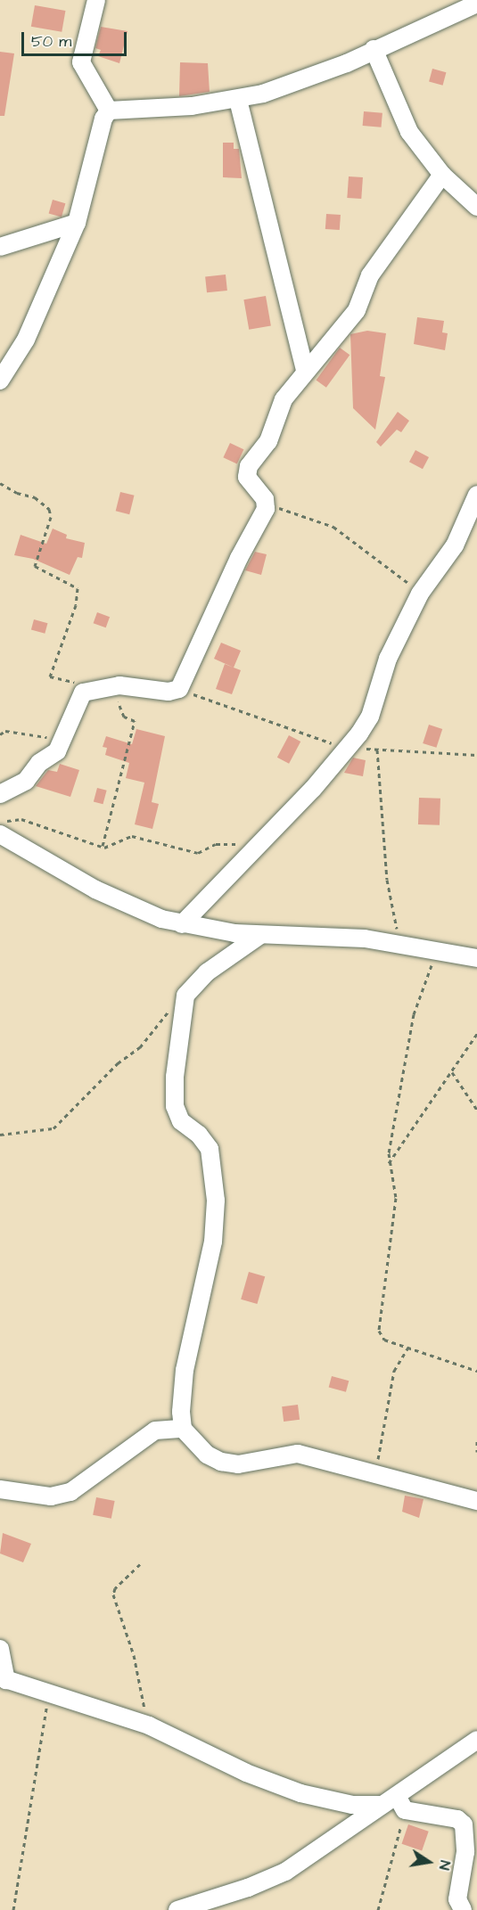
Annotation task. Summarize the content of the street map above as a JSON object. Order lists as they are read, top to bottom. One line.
{"scale_bar":"50 m","north":"right"}
